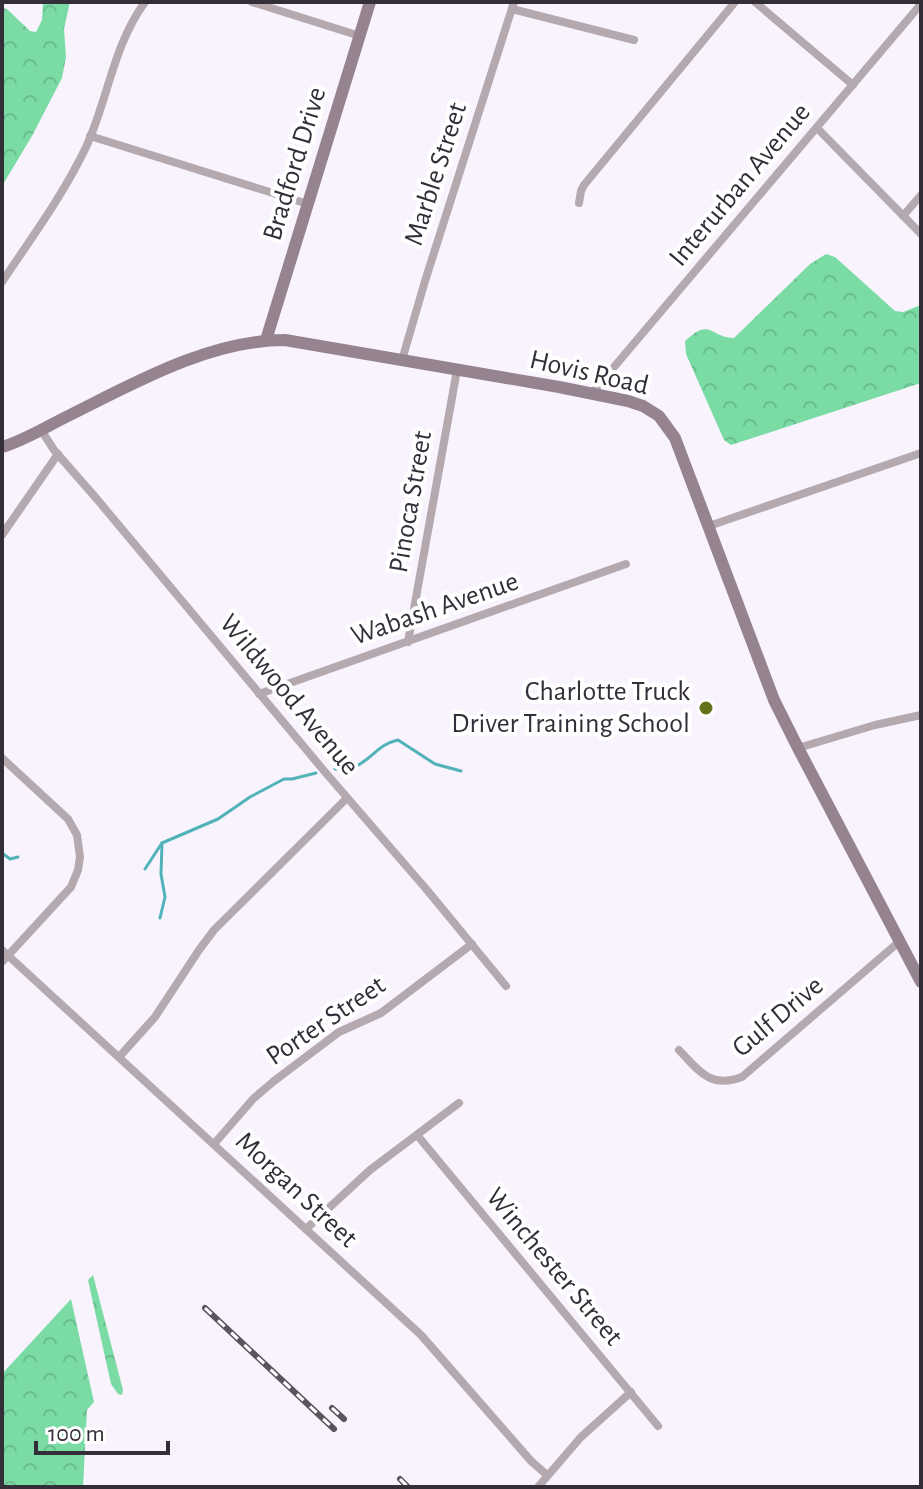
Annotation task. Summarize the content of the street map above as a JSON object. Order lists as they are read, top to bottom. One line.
{"streets":{"street":["Bradford Drive","Marble Street","Interurban Avenue","Hovis Road","Pinoca Street","Wabash Avenue","Wildwood Avenue","Gulf Drive","Porter Street","Morgan Street","Winchester Street"]},"crossings":[["Bradford Drive","Hovis Road"],["Marble Street","Hovis Road"],["Interurban Avenue","Hovis Road"],["Hovis Road","Pinoca Street"],["Hovis Road","Wildwood Avenue"],["Hovis Road","Gulf Drive"],["Pinoca Street","Wabash Avenue"],["Wabash Avenue","Wildwood Avenue"],["Wildwood Avenue","Porter Street"],["Porter Street","Morgan Street"]],"places":["Charlotte Truck Driver Training School"],"scale_bar":"100 m"}
